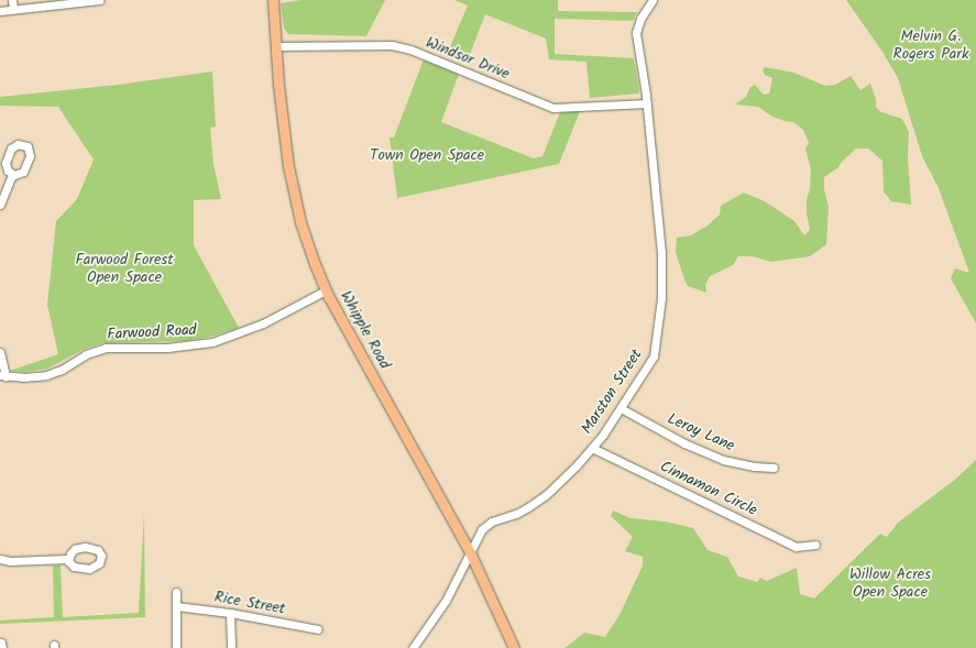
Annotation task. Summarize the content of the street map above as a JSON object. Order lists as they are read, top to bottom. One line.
{"streets":{"main road":["Whipple Road"],"street":["Windsor Drive","Farwood Road","Marston Street","Leroy Lane","Cinnamon Circle","Rice Street"]},"crossings":[["Windsor Drive","Whipple Road"],["Windsor Drive","Marston Street"],["Whipple Road","Farwood Road"],["Whipple Road","Marston Street"],["Marston Street","Leroy Lane"],["Marston Street","Cinnamon Circle"]],"parks":["Melvin G. Rogers Park","Town Open Space","Farwood Forest Open Space","Willow Acres Open Space"]}
